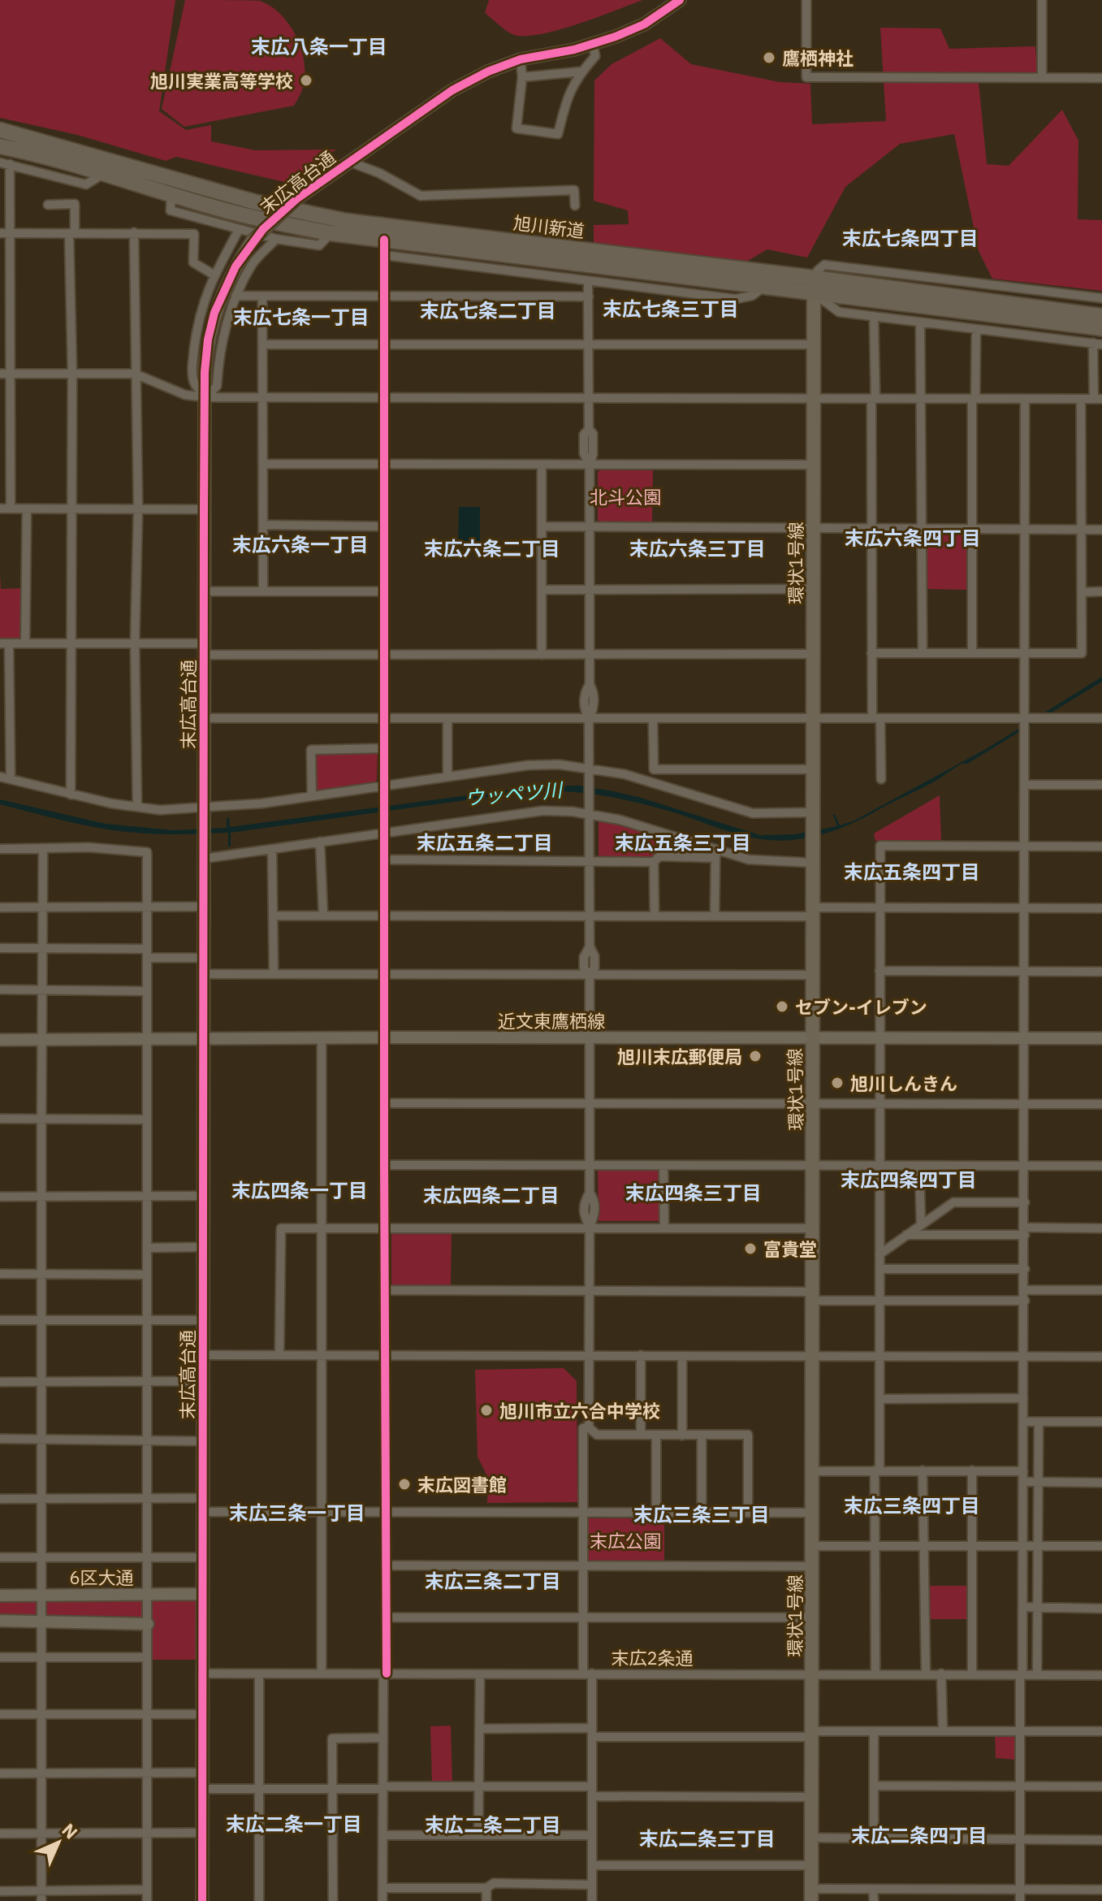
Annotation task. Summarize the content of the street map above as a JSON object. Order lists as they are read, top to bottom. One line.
{"streets":{"highway":["旭川新道"],"main road":["環状1号線"],"street":["末広高台通","近文東鷹栖線","6区大通","末広2条通"]},"crossings":[["末広高台通","近文東鷹栖線"],["末広高台通","6区大通"],["末広高台通","末広2条通"],["旭川新道","環状1号線"],["環状1号線","近文東鷹栖線"],["環状1号線","末広2条通"]],"districts":["末広八条一丁目","末広七条四丁目","末広七条三丁目","末広七条二丁目","末広七条一丁目","末広六条四丁目","末広六条一丁目","末広六条二丁目","末広六条三丁目","末広五条二丁目","末広五条三丁目","末広五条四丁目","末広四条四丁目","末広四条一丁目","末広四条三丁目","末広四条二丁目","末広三条四丁目","末広三条一丁目","末広三条三丁目","末広三条二丁目","末広二条一丁目","末広二条二丁目","末広二条四丁目","末広二条三丁目"],"water":["ウッペツ川"],"parks":["北斗公園","末広公園"],"places":["鷹栖神社","旭川実業高等学校","セブン-イレブン","旭川末広郵便局","旭川しんきん","富貴堂","旭川市立六合中学校","末広図書館"],"north":"top right"}
